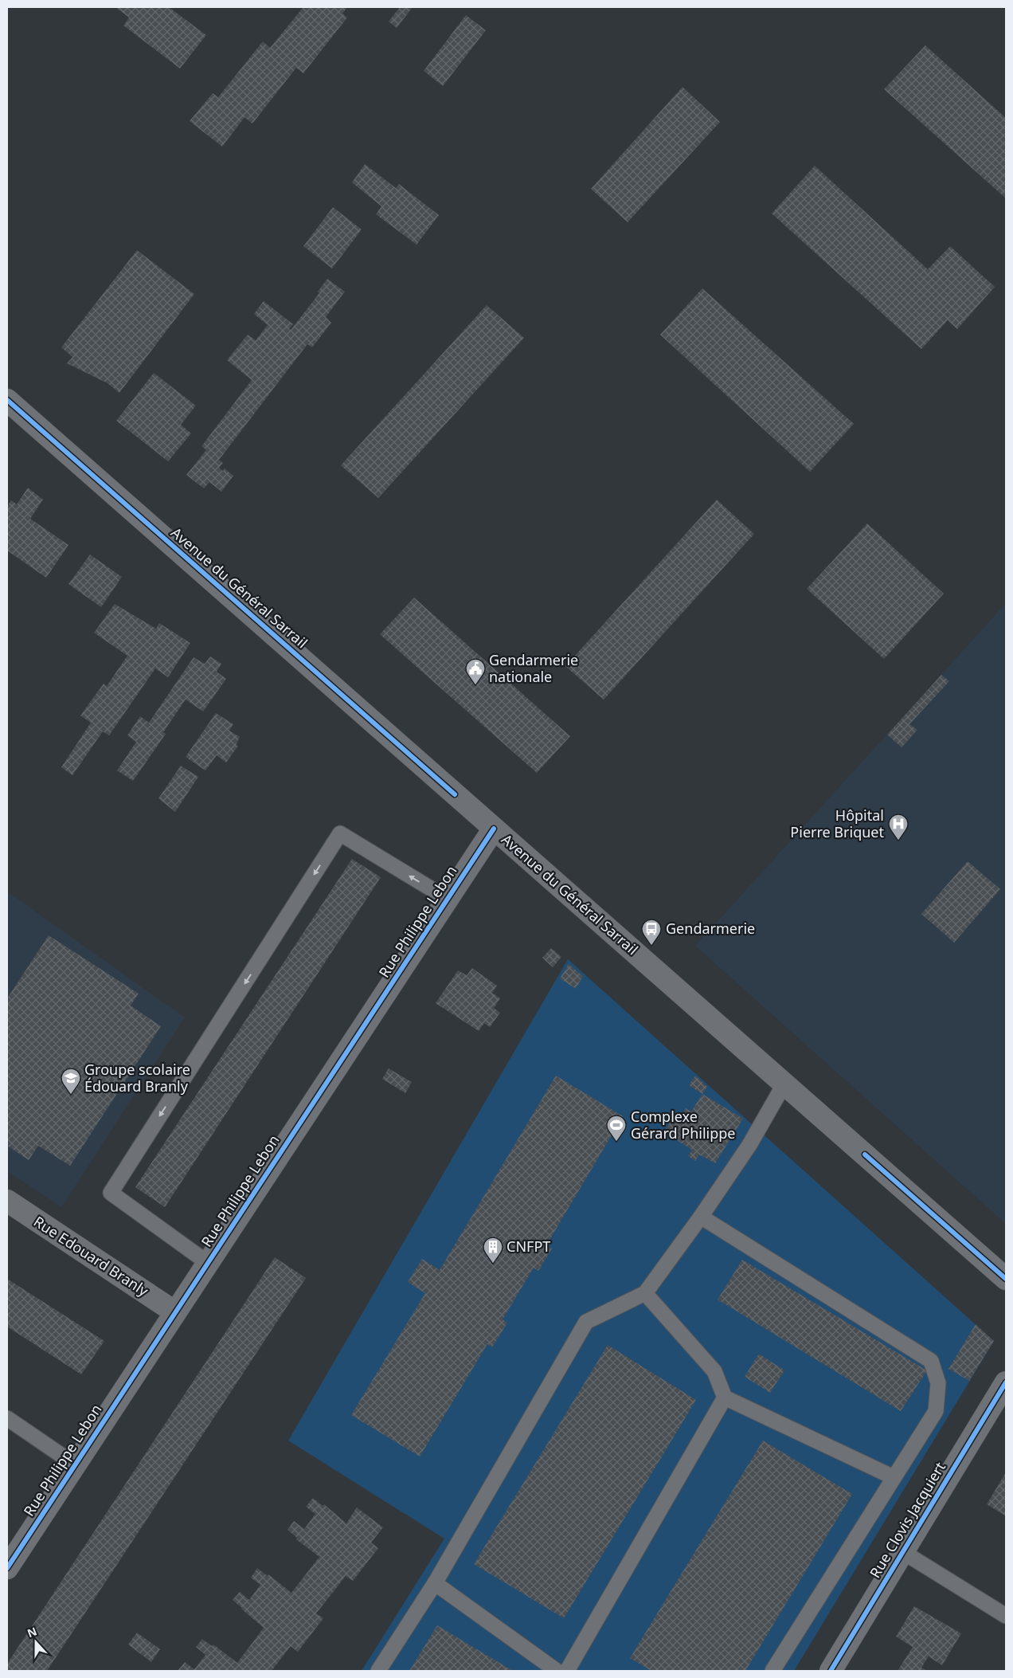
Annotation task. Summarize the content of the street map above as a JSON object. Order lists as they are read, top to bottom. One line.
{"streets":{"street":["Avenue du Général Sarrail","Rue Philippe Lebon","Rue Edouard Branly","Rue Clovis Jacquiert"]},"crossings":[["Avenue du Général Sarrail","Rue Philippe Lebon"],["Rue Philippe Lebon","Rue Edouard Branly"]],"places":{"public building":["Gendarmerie nationale"],"hospital":["Hôpital Pierre Briquet"],"bus stop":["Gendarmerie"],"school or university":["Groupe scolaire Édouard Branly"],"sports":["Complexe Gérard Philippe"],"building":["CNFPT"]},"north":"top"}
